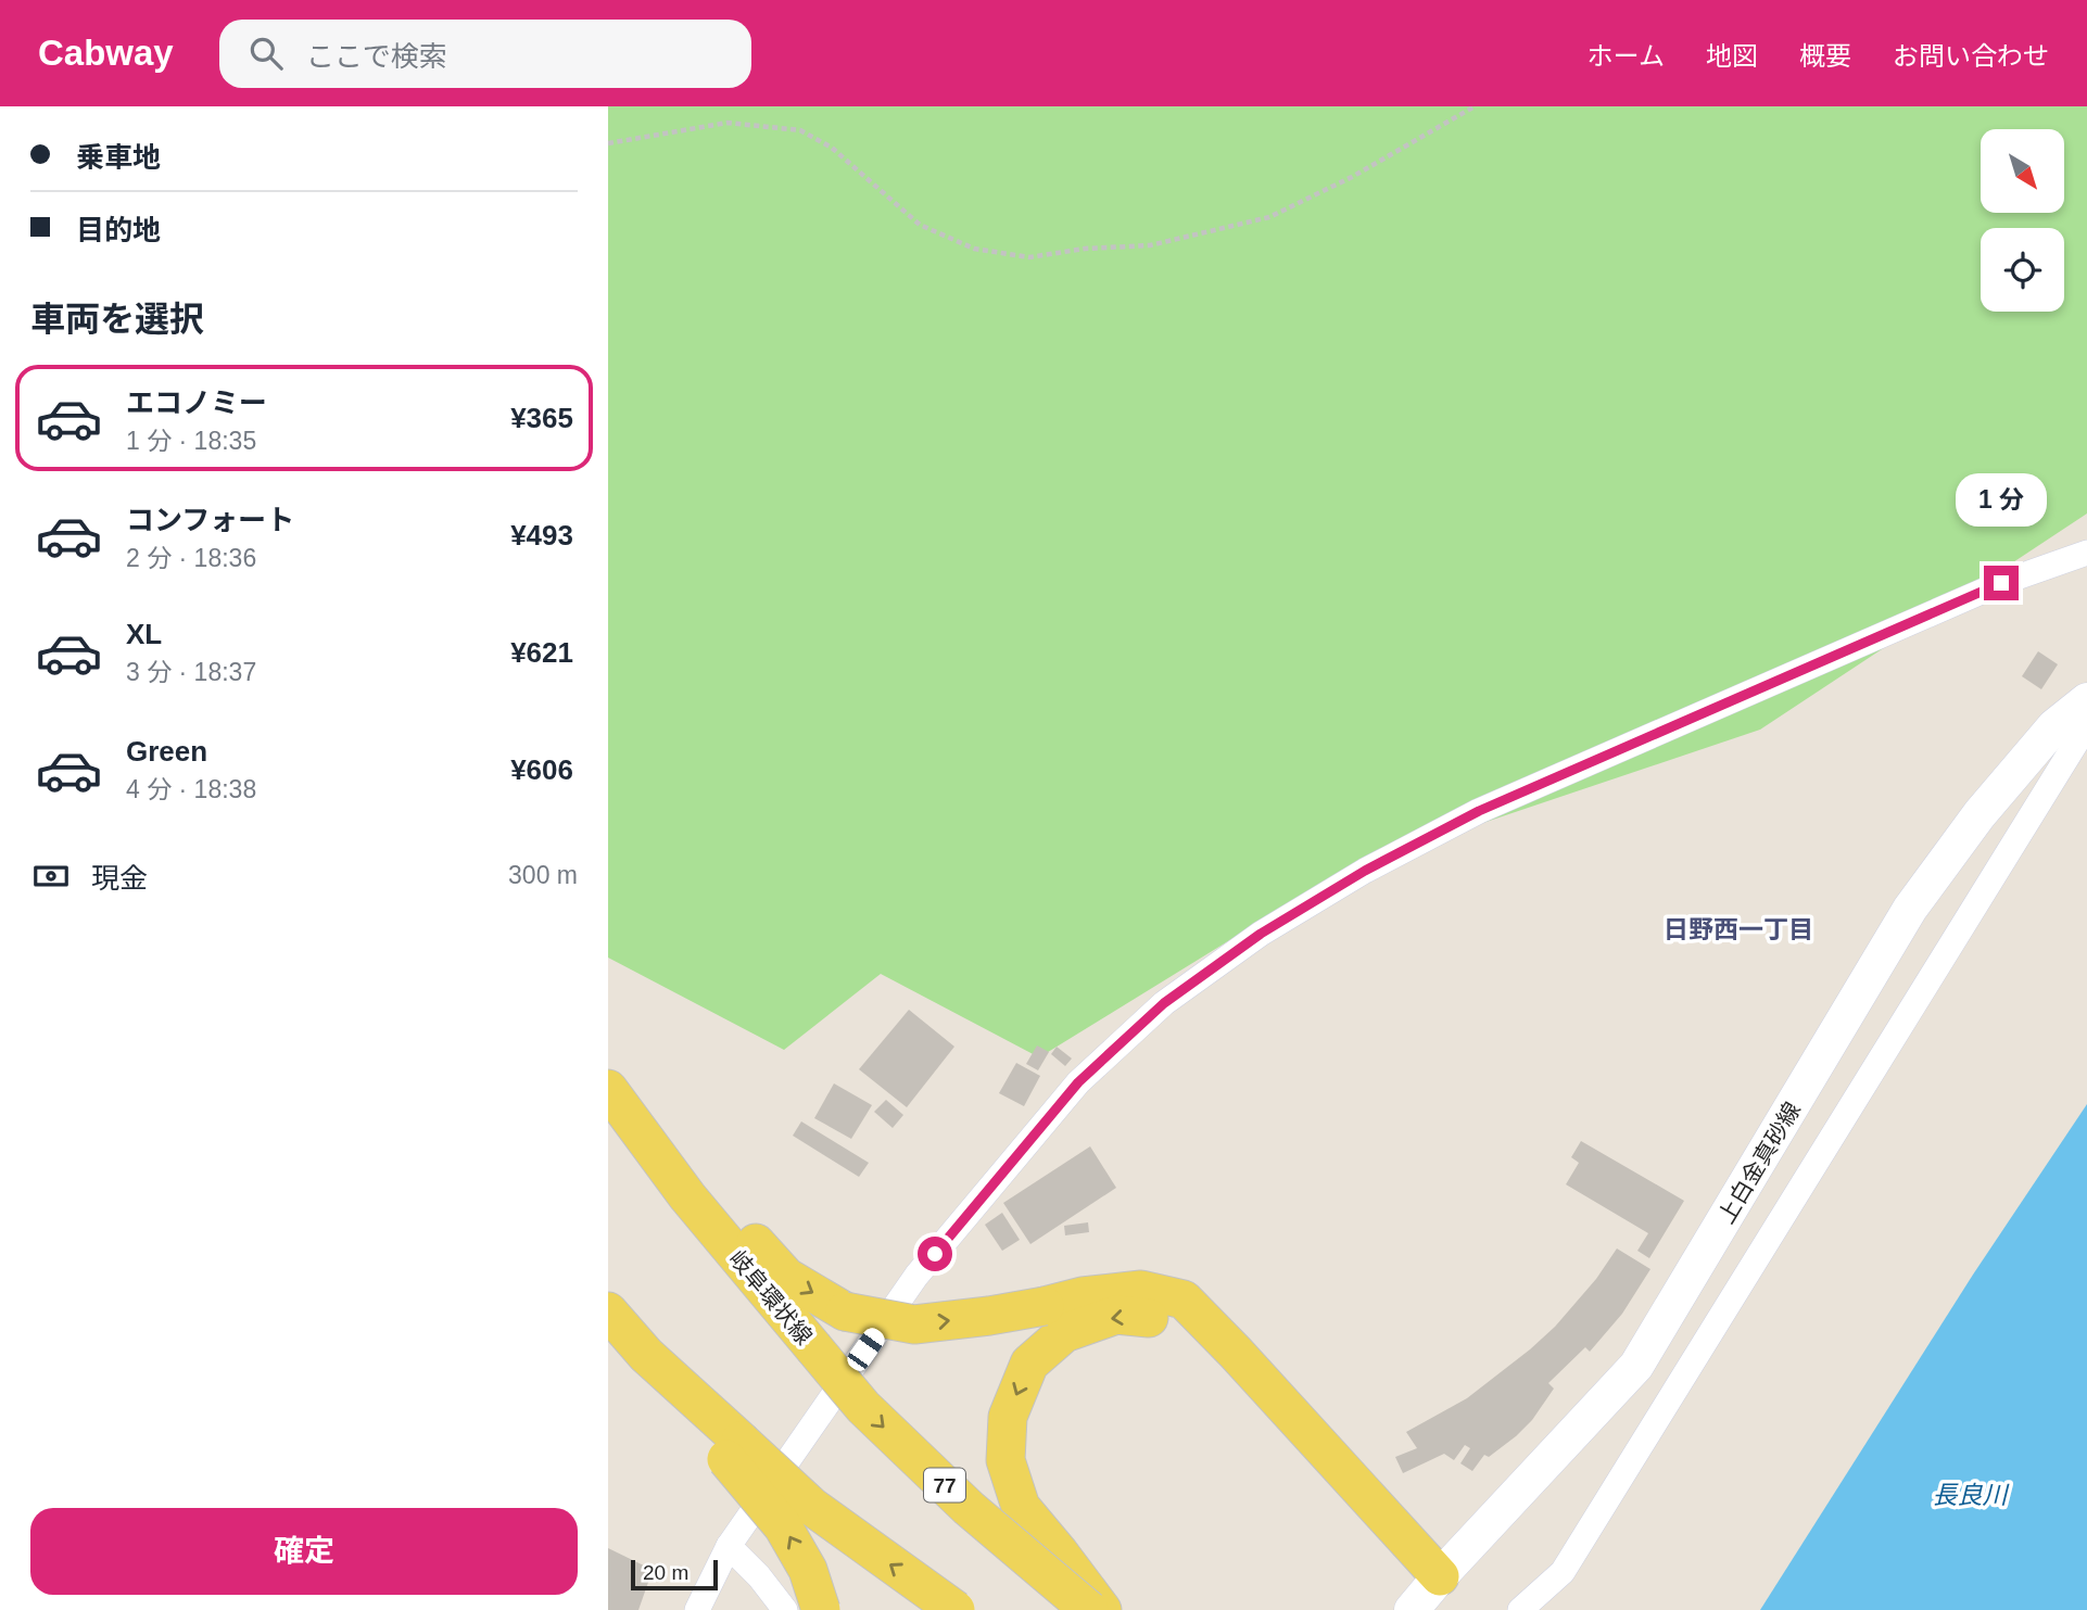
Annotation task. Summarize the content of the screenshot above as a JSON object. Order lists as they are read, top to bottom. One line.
{"streets":{"main road":["上白金真砂線","岐阜環状線","77"]},"crossings":[["上白金真砂線","77"],["岐阜環状線","77"]],"districts":["日野西一丁目"],"water":["長良川"],"scale_bar":"20 m","north":"bottom right","page":{"header":"Cabway","search":"ここで検索","nav":["ホーム","地図","概要","お問い合わせ"],"banner":["乗車地","目的地"],"heading":"車両を選択","list":[{"name":"エコノミー","note":"1 分 · 18:35","value":"¥365"},{"name":"コンフォート","note":"2 分 · 18:36","value":"¥493"},{"name":"XL","note":"3 分 · 18:37","value":"¥621"},{"name":"Green","note":"4 分 · 18:38","value":"¥606"}],"bubble":"1 分","pay":["現金","300 m"],"buttons":"確定","scale":"20 m"}}
